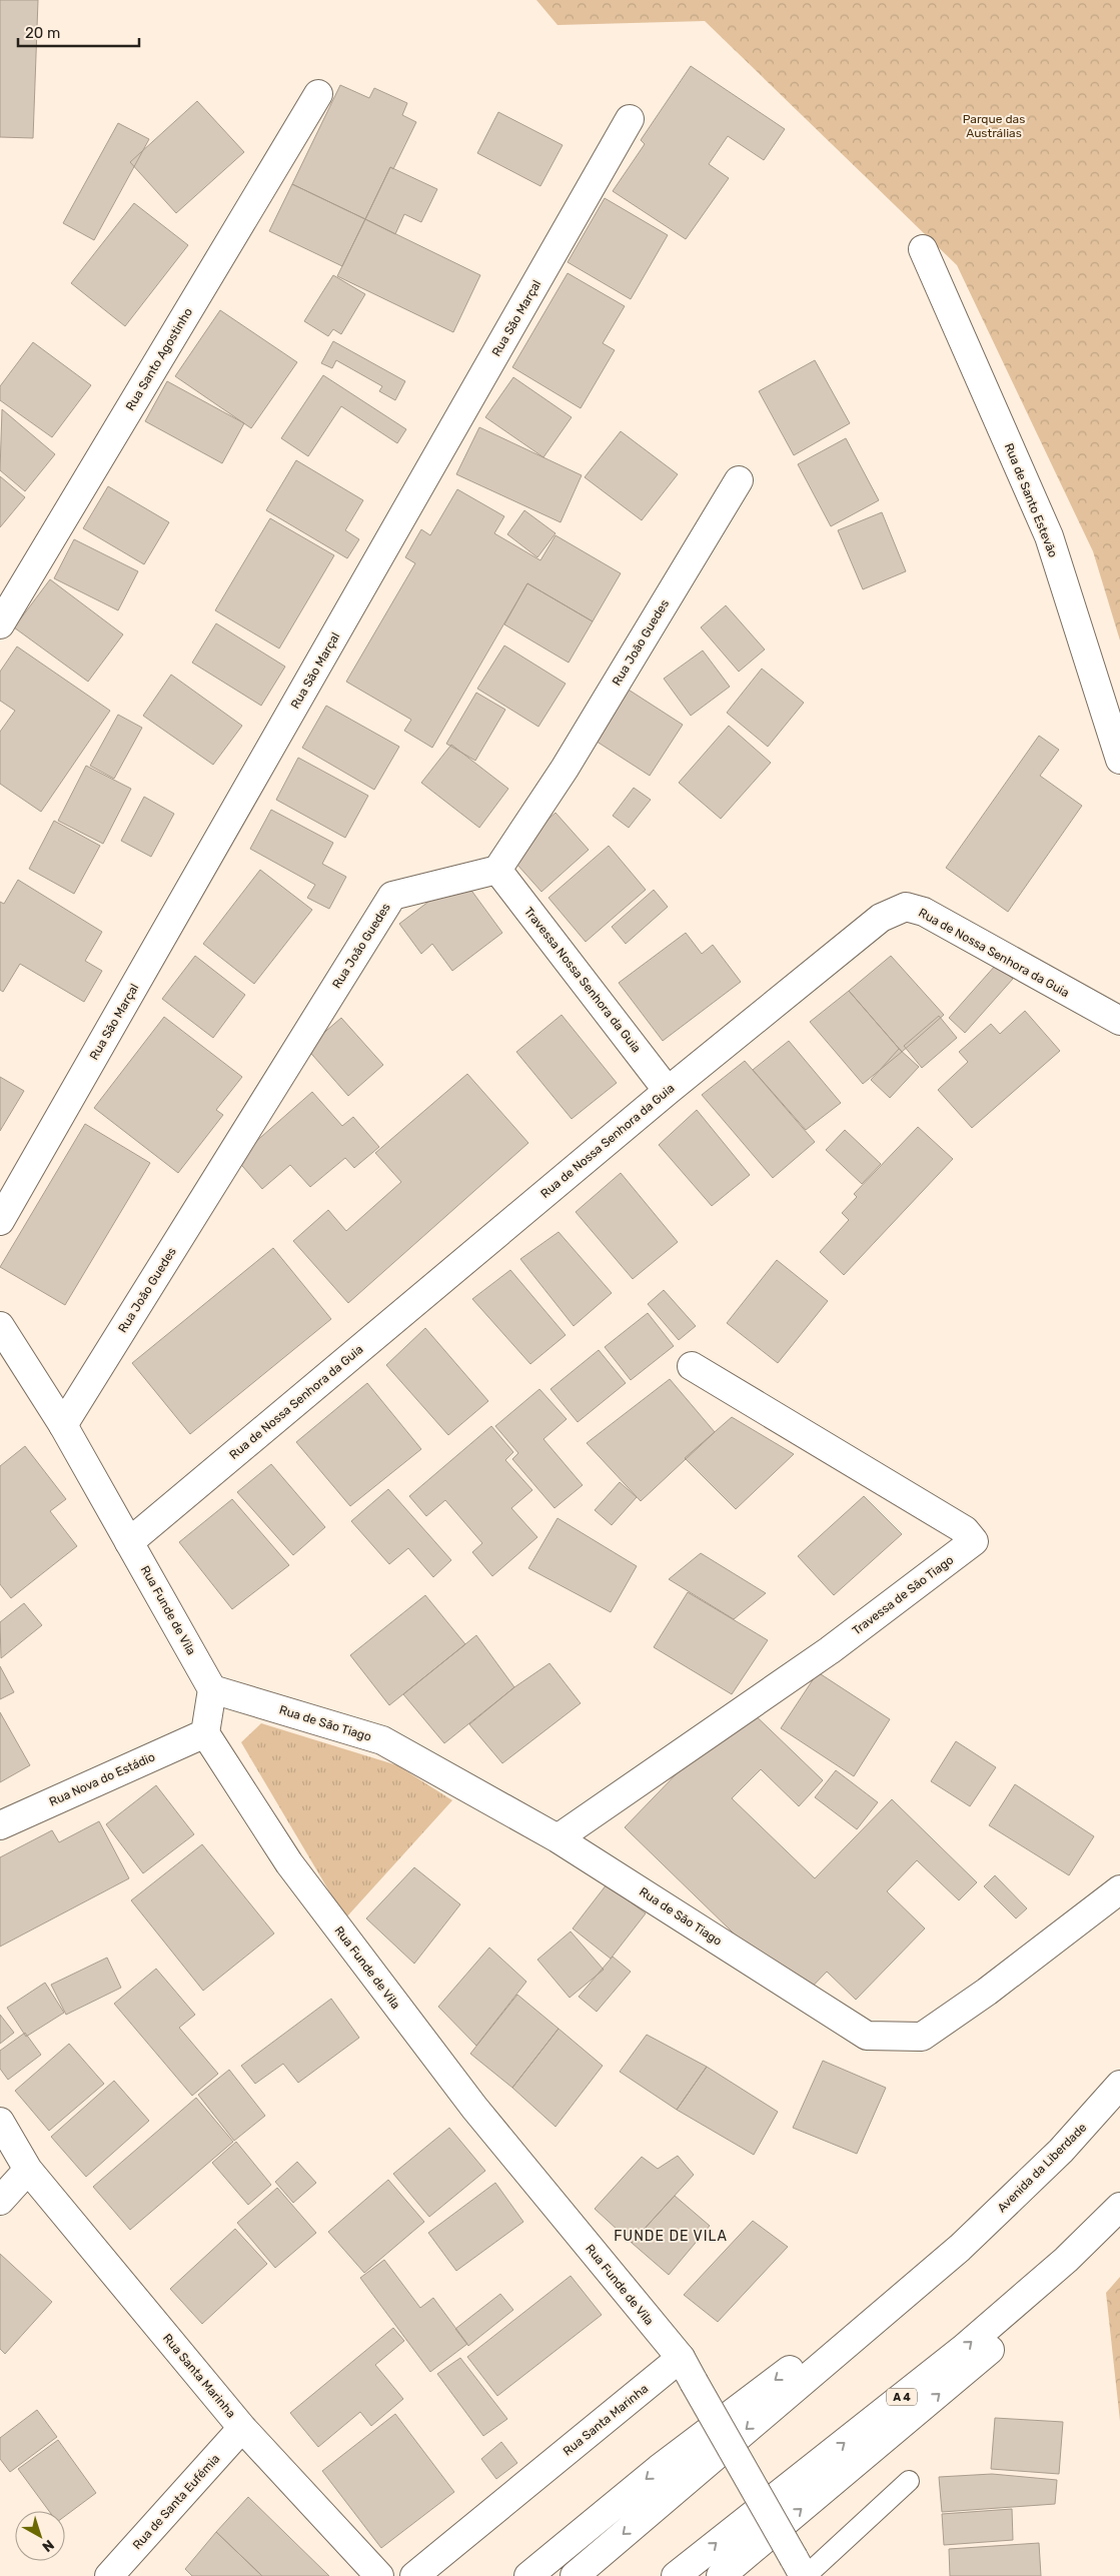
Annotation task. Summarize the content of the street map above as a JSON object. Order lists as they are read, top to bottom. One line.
{"streets":{"main road":["Rua São Marçal","Rua Santo Agostinho","Rua de Santo Estevão","Rua João Guedes","Rua de Nossa Senhora da Guia","Travessa Nossa Senhora da Guia","Travessa de São Tiago","Rua Funde de Vila","Rua de São Tiago","Rua Nova do Estádio","Avenida da Liberdade","Rua Santa Marinha","A 4","Rua de Santa Eufémia"]},"crossings":[["Rua João Guedes","Travessa Nossa Senhora da Guia"],["Rua João Guedes","Rua Funde de Vila"],["Rua de Nossa Senhora da Guia","Travessa Nossa Senhora da Guia"],["Rua de Nossa Senhora da Guia","Rua Funde de Vila"],["Travessa de São Tiago","Rua de São Tiago"],["Rua Funde de Vila","Rua de São Tiago"],["Rua Funde de Vila","Rua Nova do Estádio"],["Rua Funde de Vila","Rua Santa Marinha"],["Rua Santa Marinha","Rua de Santa Eufémia"]],"districts":["FUNDE DE VILA"],"parks":["Parque das Austrálias"],"scale_bar":"20 m","north":"bottom right"}
